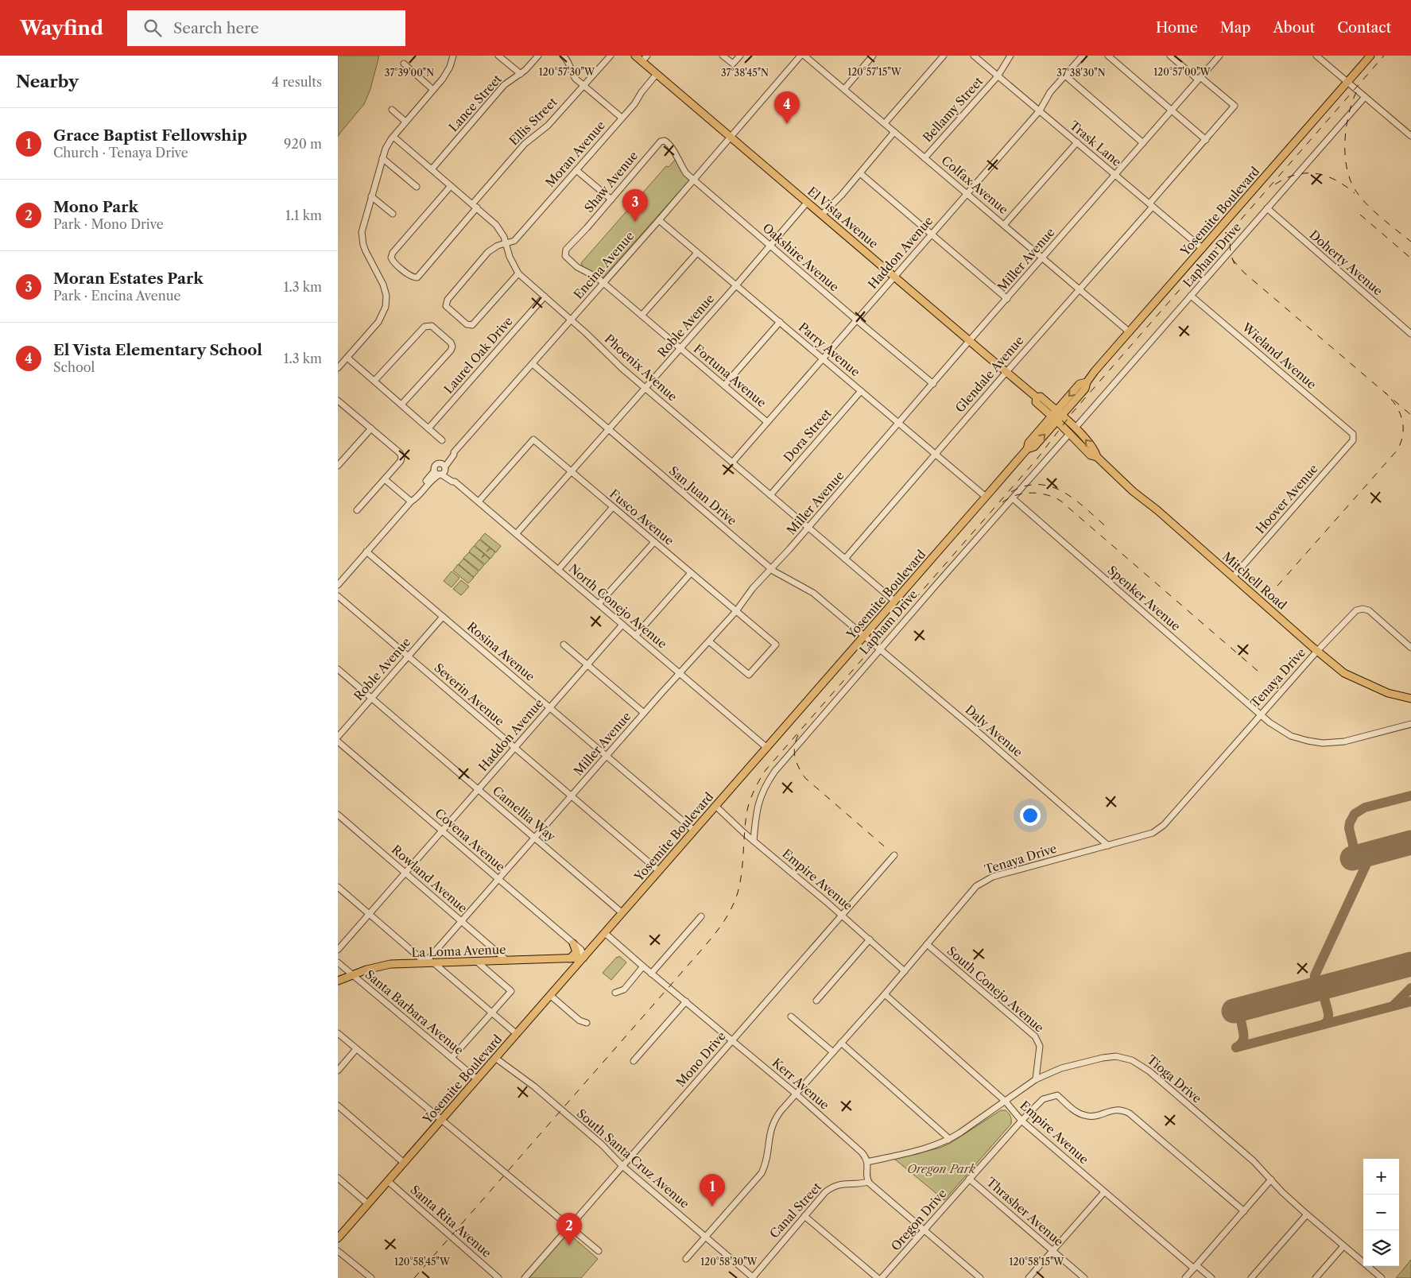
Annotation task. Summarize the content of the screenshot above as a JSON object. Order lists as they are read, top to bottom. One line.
{"streets":{"main road":["Yosemite Boulevard","El Vista Avenue","Mitchell Road","La Loma Avenue"],"street":["Lance Street","Bellamy Street","Ellis Street","Trask Lane","Moran Avenue","Shaw Avenue","Colfax Avenue","Haddon Avenue","Lapham Drive","Oakshire Avenue","Miller Avenue","Doherty Avenue","Encina Avenue","Roble Avenue","Parry Avenue","Laurel Oak Drive","Wieland Avenue","Phoenix Avenue","Glendale Avenue","Fortuna Avenue","Dora Street","San Juan Drive","Hoover Avenue","Fusco Avenue","Spenker Avenue","North Conejo Avenue","Rosina Avenue","Tenaya Drive","Severin Avenue","Daly Avenue","Camellia Way","Covena Avenue","Rowland Avenue","Empire Avenue","South Conejo Avenue","Santa Barbara Avenue","Mono Drive","Tioga Drive","Kerr Avenue","South Santa Cruz Avenue","Canal Street","Thrasher Avenue","Oregon Drive","Santa Rita Avenue"]},"crossings":[["Lance Street","Phoenix Avenue"],["Bellamy Street","Trask Lane"],["Bellamy Street","Colfax Avenue"],["Ellis Street","Phoenix Avenue"],["Trask Lane","Yosemite Boulevard"],["Trask Lane","Haddon Avenue"],["Trask Lane","Miller Avenue"],["Trask Lane","Glendale Avenue"],["Moran Avenue","El Vista Avenue"],["Moran Avenue","Phoenix Avenue"],["Shaw Avenue","Oakshire Avenue"],["Shaw Avenue","Fortuna Avenue"],["Colfax Avenue","Yosemite Boulevard"],["Colfax Avenue","Haddon Avenue"],["Colfax Avenue","Miller Avenue"],["Colfax Avenue","Glendale Avenue"],["Yosemite Boulevard","El Vista Avenue"],["Yosemite Boulevard","Parry Avenue"],["Yosemite Boulevard","Phoenix Avenue"],["Yosemite Boulevard","San Juan Drive"],["Yosemite Boulevard","Mitchell Road"],["Yosemite Boulevard","North Conejo Avenue"],["Yosemite Boulevard","Rosina Avenue"],["Yosemite Boulevard","Severin Avenue"],["Yosemite Boulevard","Daly Avenue"],["Yosemite Boulevard","Camellia Way"],["Yosemite Boulevard","Covena Avenue"],["Yosemite Boulevard","Empire Avenue"],["Yosemite Boulevard","La Loma Avenue"],["Yosemite Boulevard","Santa Barbara Avenue"],["Yosemite Boulevard","Kerr Avenue"],["Yosemite Boulevard","South Santa Cruz Avenue"],["Yosemite Boulevard","Santa Rita Avenue"],["El Vista Avenue","Haddon Avenue"],["El Vista Avenue","Miller Avenue"],["El Vista Avenue","Encina Avenue"],["El Vista Avenue","Roble Avenue"],["El Vista Avenue","Glendale Avenue"],["El Vista Avenue","Mitchell Road"],["Haddon Avenue","Oakshire Avenue"],["Haddon Avenue","Parry Avenue"],["Haddon Avenue","Phoenix Avenue"],["Haddon Avenue","Fortuna Avenue"],["Haddon Avenue","North Conejo Avenue"],["Haddon Avenue","Rosina Avenue"],["Haddon Avenue","Severin Avenue"],["Haddon Avenue","Camellia Way"],["Haddon Avenue","Covena Avenue"],["Haddon Avenue","Rowland Avenue"],["Lapham Drive","Doherty Avenue"],["Lapham Drive","Wieland Avenue"],["Lapham Drive","Mitchell Road"],["Lapham Drive","Spenker Avenue"],["Lapham Drive","Daly Avenue"],["Lapham Drive","Empire Avenue"],["Oakshire Avenue","Miller Avenue"],["Oakshire Avenue","Encina Avenue"],["Oakshire Avenue","Roble Avenue"],["Miller Avenue","Parry Avenue"],["Miller Avenue","Phoenix Avenue"],["Miller Avenue","Glendale Avenue"],["Miller Avenue","San Juan Drive"],["Miller Avenue","Fusco Avenue"],["Miller Avenue","North Conejo Avenue"],["Miller Avenue","Rosina Avenue"],["Miller Avenue","Severin Avenue"],["Miller Avenue","Camellia Way"],["Miller Avenue","Covena Avenue"],["Miller Avenue","Rowland Avenue"],["Miller Avenue","La Loma Avenue"],["Encina Avenue","Parry Avenue"],["Encina Avenue","Phoenix Avenue"],["Encina Avenue","Fortuna Avenue"],["Encina Avenue","San Juan Drive"],["Encina Avenue","North Conejo Avenue"],["Roble Avenue","Parry Avenue"],["Roble Avenue","Phoenix Avenue"],["Roble Avenue","Fortuna Avenue"],["Roble Avenue","San Juan Drive"],["Roble Avenue","Fusco Avenue"],["Roble Avenue","North Conejo Avenue"],["Roble Avenue","Rosina Avenue"],["Roble Avenue","Severin Avenue"],["Roble Avenue","Camellia Way"],["Parry Avenue","Glendale Avenue"],["Parry Avenue","Dora Street"],["Laurel Oak Drive","Phoenix Avenue"],["Wieland Avenue","Hoover Avenue"],["Phoenix Avenue","Glendale Avenue"],["Phoenix Avenue","Dora Street"],["San Juan Drive","Daly Avenue"],["Hoover Avenue","Mitchell Road"],["Fusco Avenue","North Conejo Avenue"],["Mitchell Road","Tenaya Drive"],["Spenker Avenue","Tenaya Drive"],["Tenaya Drive","Daly Avenue"],["Tenaya Drive","Empire Avenue"],["Tenaya Drive","South Conejo Avenue"],["Tenaya Drive","Kerr Avenue"],["Tenaya Drive","South Santa Cruz Avenue"],["Covena Avenue","La Loma Avenue"],["Rowland Avenue","La Loma Avenue"],["Empire Avenue","Mono Drive"],["Empire Avenue","Tioga Drive"],["Empire Avenue","Oregon Drive"],["La Loma Avenue","Santa Barbara Avenue"],["South Conejo Avenue","Tioga Drive"],["Mono Drive","Kerr Avenue"],["Mono Drive","South Santa Cruz Avenue"],["Tioga Drive","Kerr Avenue"],["South Santa Cruz Avenue","Canal Street"],["Thrasher Avenue","Oregon Drive"]],"parks":["Oregon Park"],"page":{"header":"Wayfind","search":"Search here","nav":["Home","Map","About","Contact"],"heading":["Nearby","4 results"],"pins":["4","3","1","2"],"list":[{"mark":"1","name":"Grace Baptist Fellowship","note":"Church · Tenaya Drive","value":"920 m"},{"mark":"2","name":"Mono Park","note":"Park · Mono Drive","value":"1.1 km"},{"mark":"3","name":"Moran Estates Park","note":"Park · Encina Avenue","value":"1.3 km"},{"mark":"4","name":"El Vista Elementary School","note":"School","value":"1.3 km"}],"map_buttons":["+","−"]},"coordinates":["120°57'30\"W","120°57'15\"W","120°57'00\"W","37°39'00\"N","37°38'45\"N","37°38'30\"N","120°58'45\"W","120°58'30\"W","120°58'15\"W"]}
